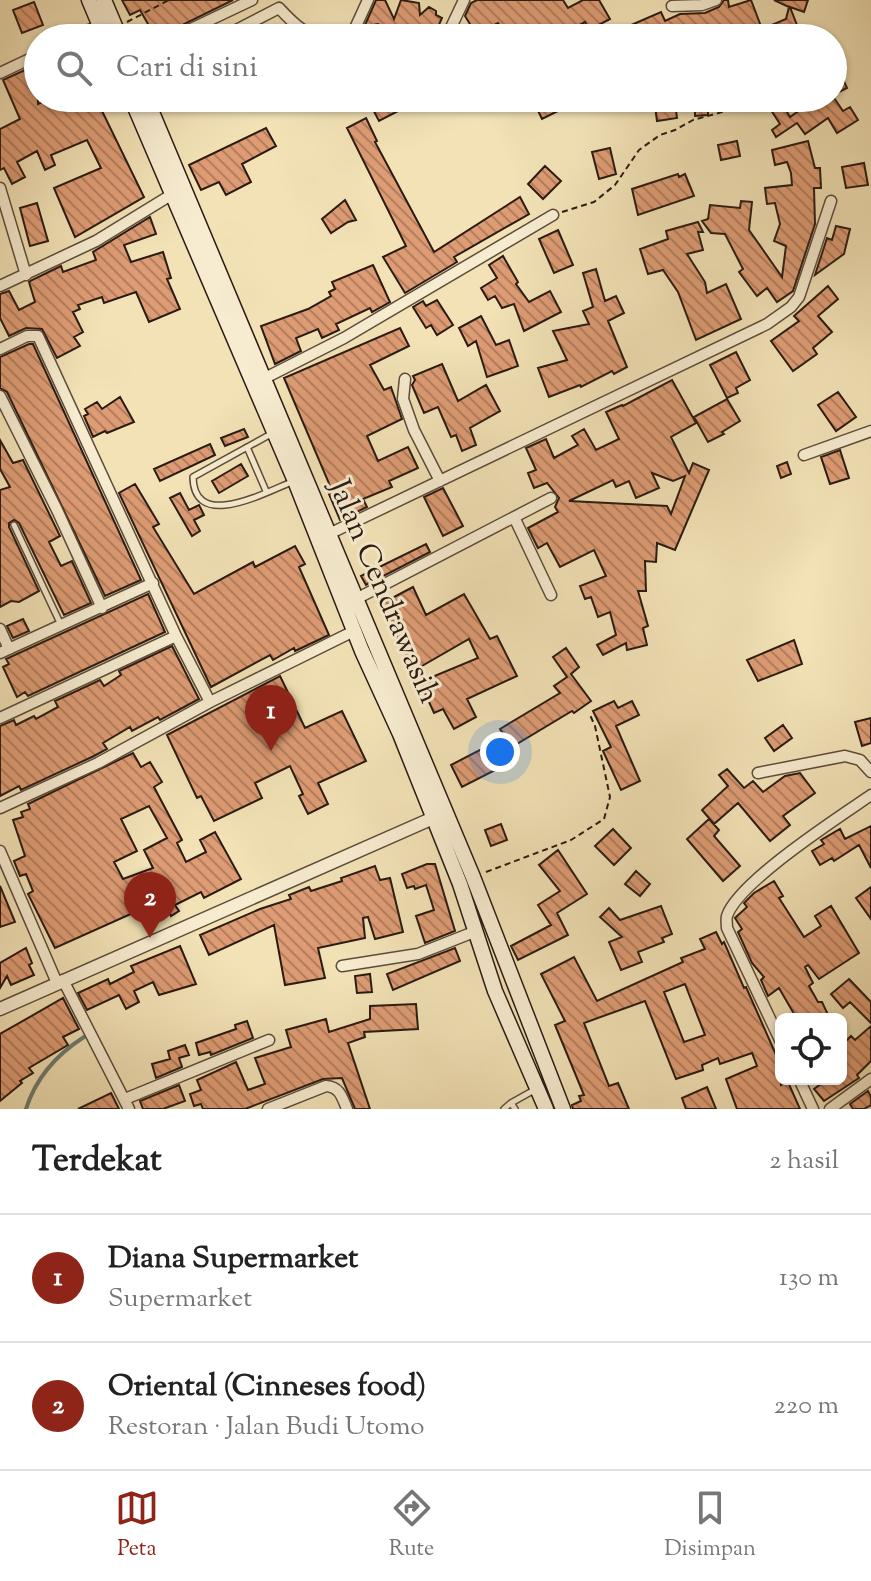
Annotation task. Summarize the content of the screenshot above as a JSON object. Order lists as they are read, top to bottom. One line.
{"streets":{"main road":["Jalan Cendrawasih"]},"page":{"search":"Cari di sini","pins":["1","2"],"heading":["Terdekat","2 hasil"],"list":[{"mark":"1","name":"Diana Supermarket","note":"Supermarket","value":"130 m"},{"mark":"2","name":"Oriental (Cinneses food)","note":"Restoran · Jalan Budi Utomo","value":"220 m"}],"nav":["Peta","Rute","Disimpan"]}}
